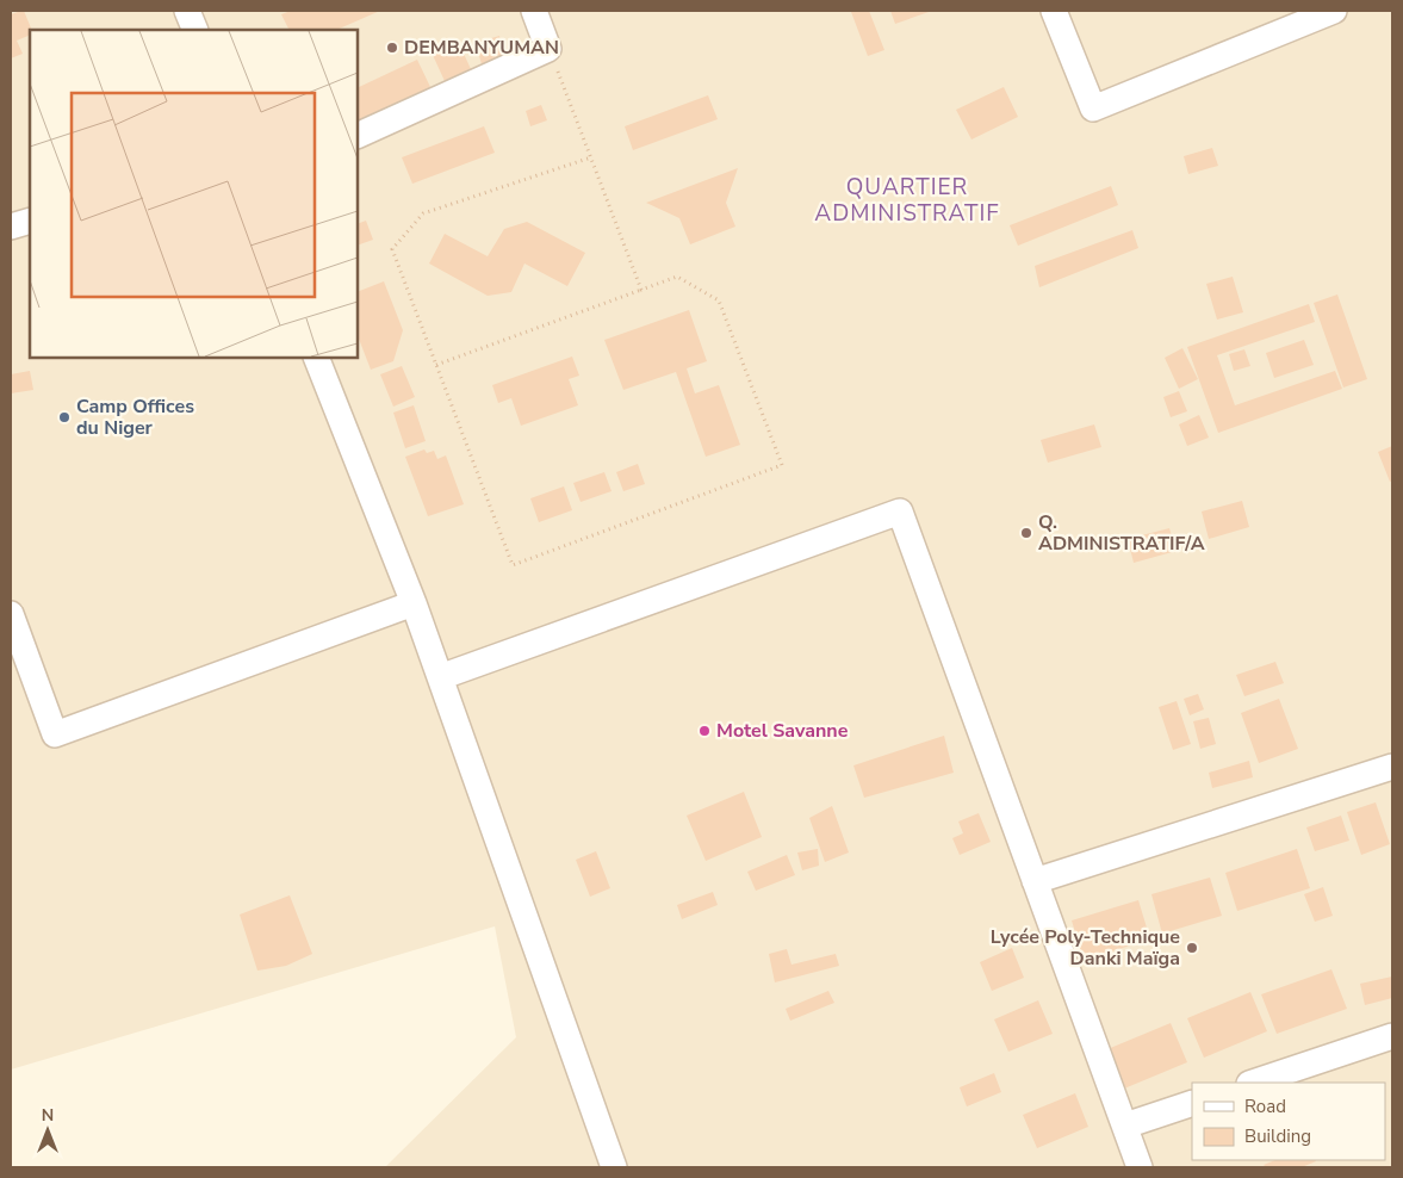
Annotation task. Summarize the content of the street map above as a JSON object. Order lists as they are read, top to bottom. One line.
{"districts":["QUARTIER ADMINISTRATIF"],"places":["DEMBANYUMAN","Camp Offices du Niger","Q. ADMINISTRATIF/A","Motel Savanne","Lycée Poly-Technique Danki Maïga"],"legend":["Road","Building"],"north":"top"}
